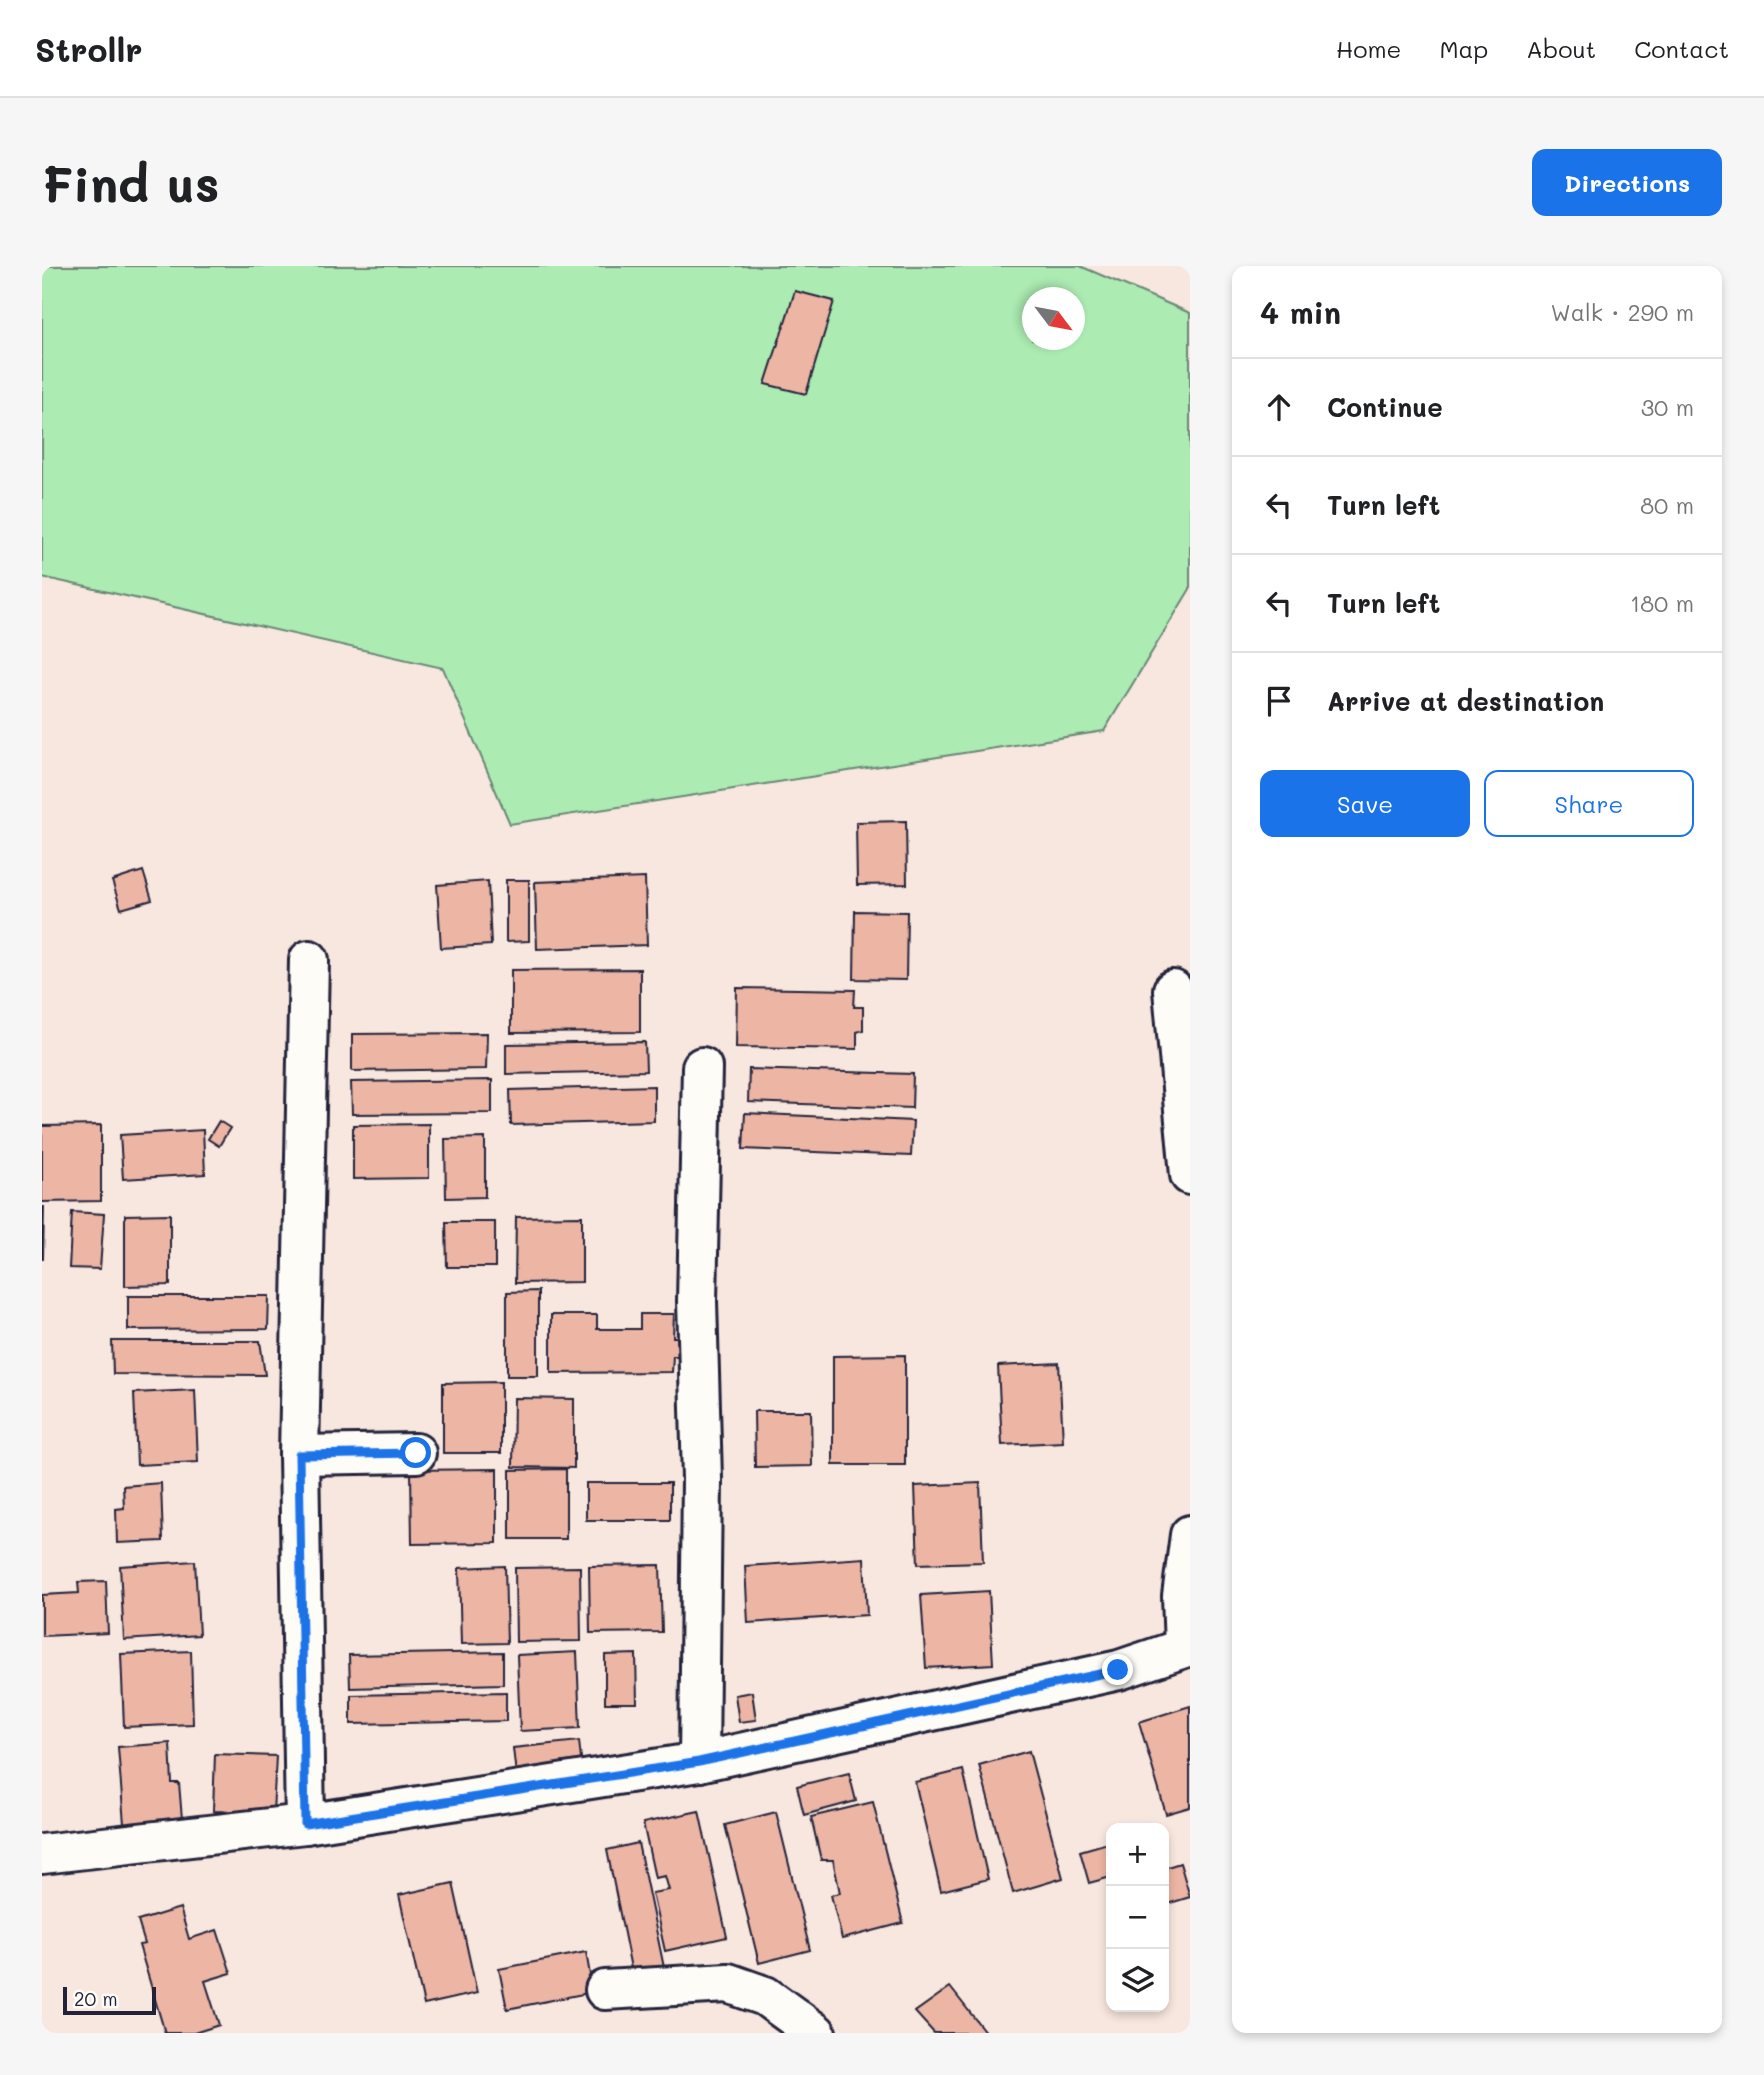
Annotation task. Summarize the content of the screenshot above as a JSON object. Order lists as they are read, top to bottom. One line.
{"scale_bar":"20 m","north":"bottom right","page":{"header":"Strollr","nav":["Home","Map","About","Contact"],"buttons":["Directions",["Save","Share"]],"title":"Find us","heading":["4 min","Walk · 290 m"],"list":[["Continue","30 m"],["Turn left","80 m"],["Turn left","180 m"],"Arrive at destination"],"map_buttons":["+","−"],"scale":"20 m"}}
